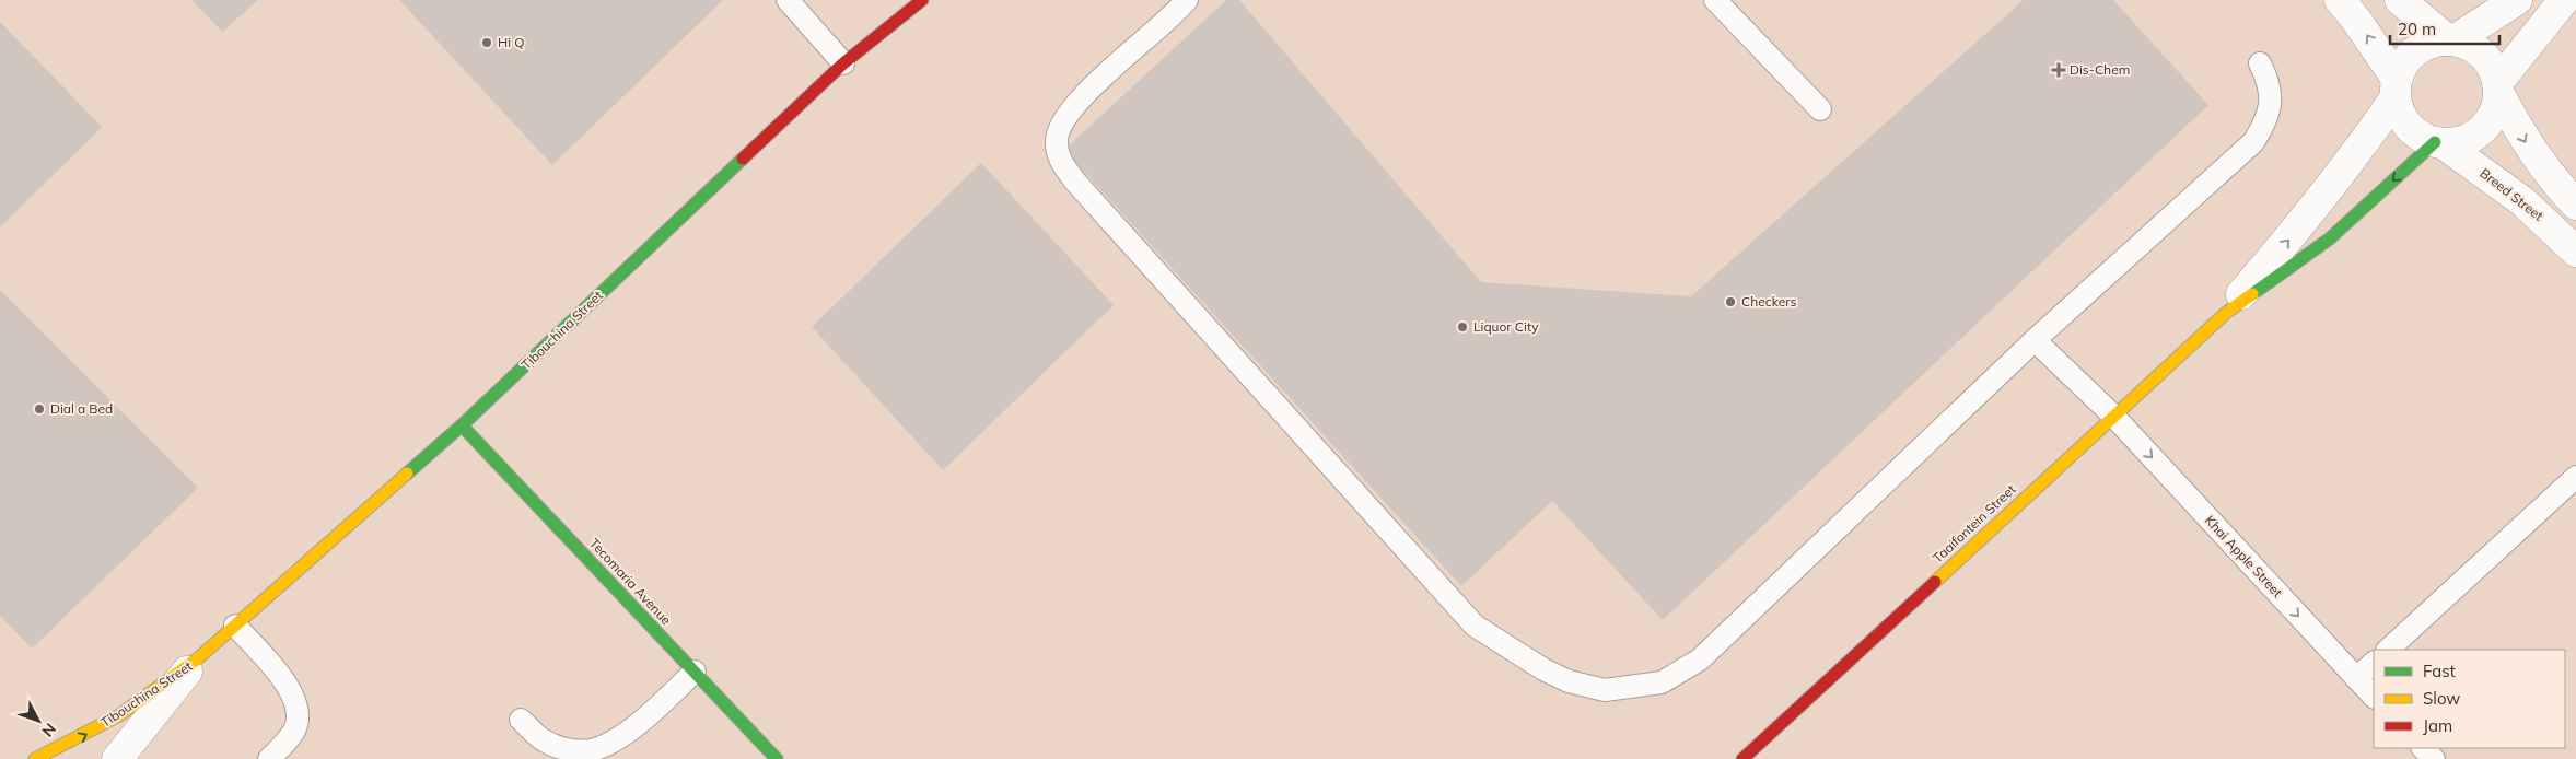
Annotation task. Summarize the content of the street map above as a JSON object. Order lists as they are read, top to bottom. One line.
{"streets":{"street":["Breed Street","Tibouchina Street","Taaifontein Street","Tecomaria Avenue"],"lane":["Khai Apple Street"]},"crossings":[["Breed Street","Taaifontein Street"],["Tibouchina Street","Tecomaria Avenue"],["Taaifontein Street","Khai Apple Street"]],"one_way":["Khai Apple Street"],"places":{"other":["Hi Q","Checkers","Liquor City","Dial a Bed"],"health":["Dis-Chem"]},"legend":["Fast","Slow","Jam"],"scale_bar":"20 m","north":"bottom right"}
